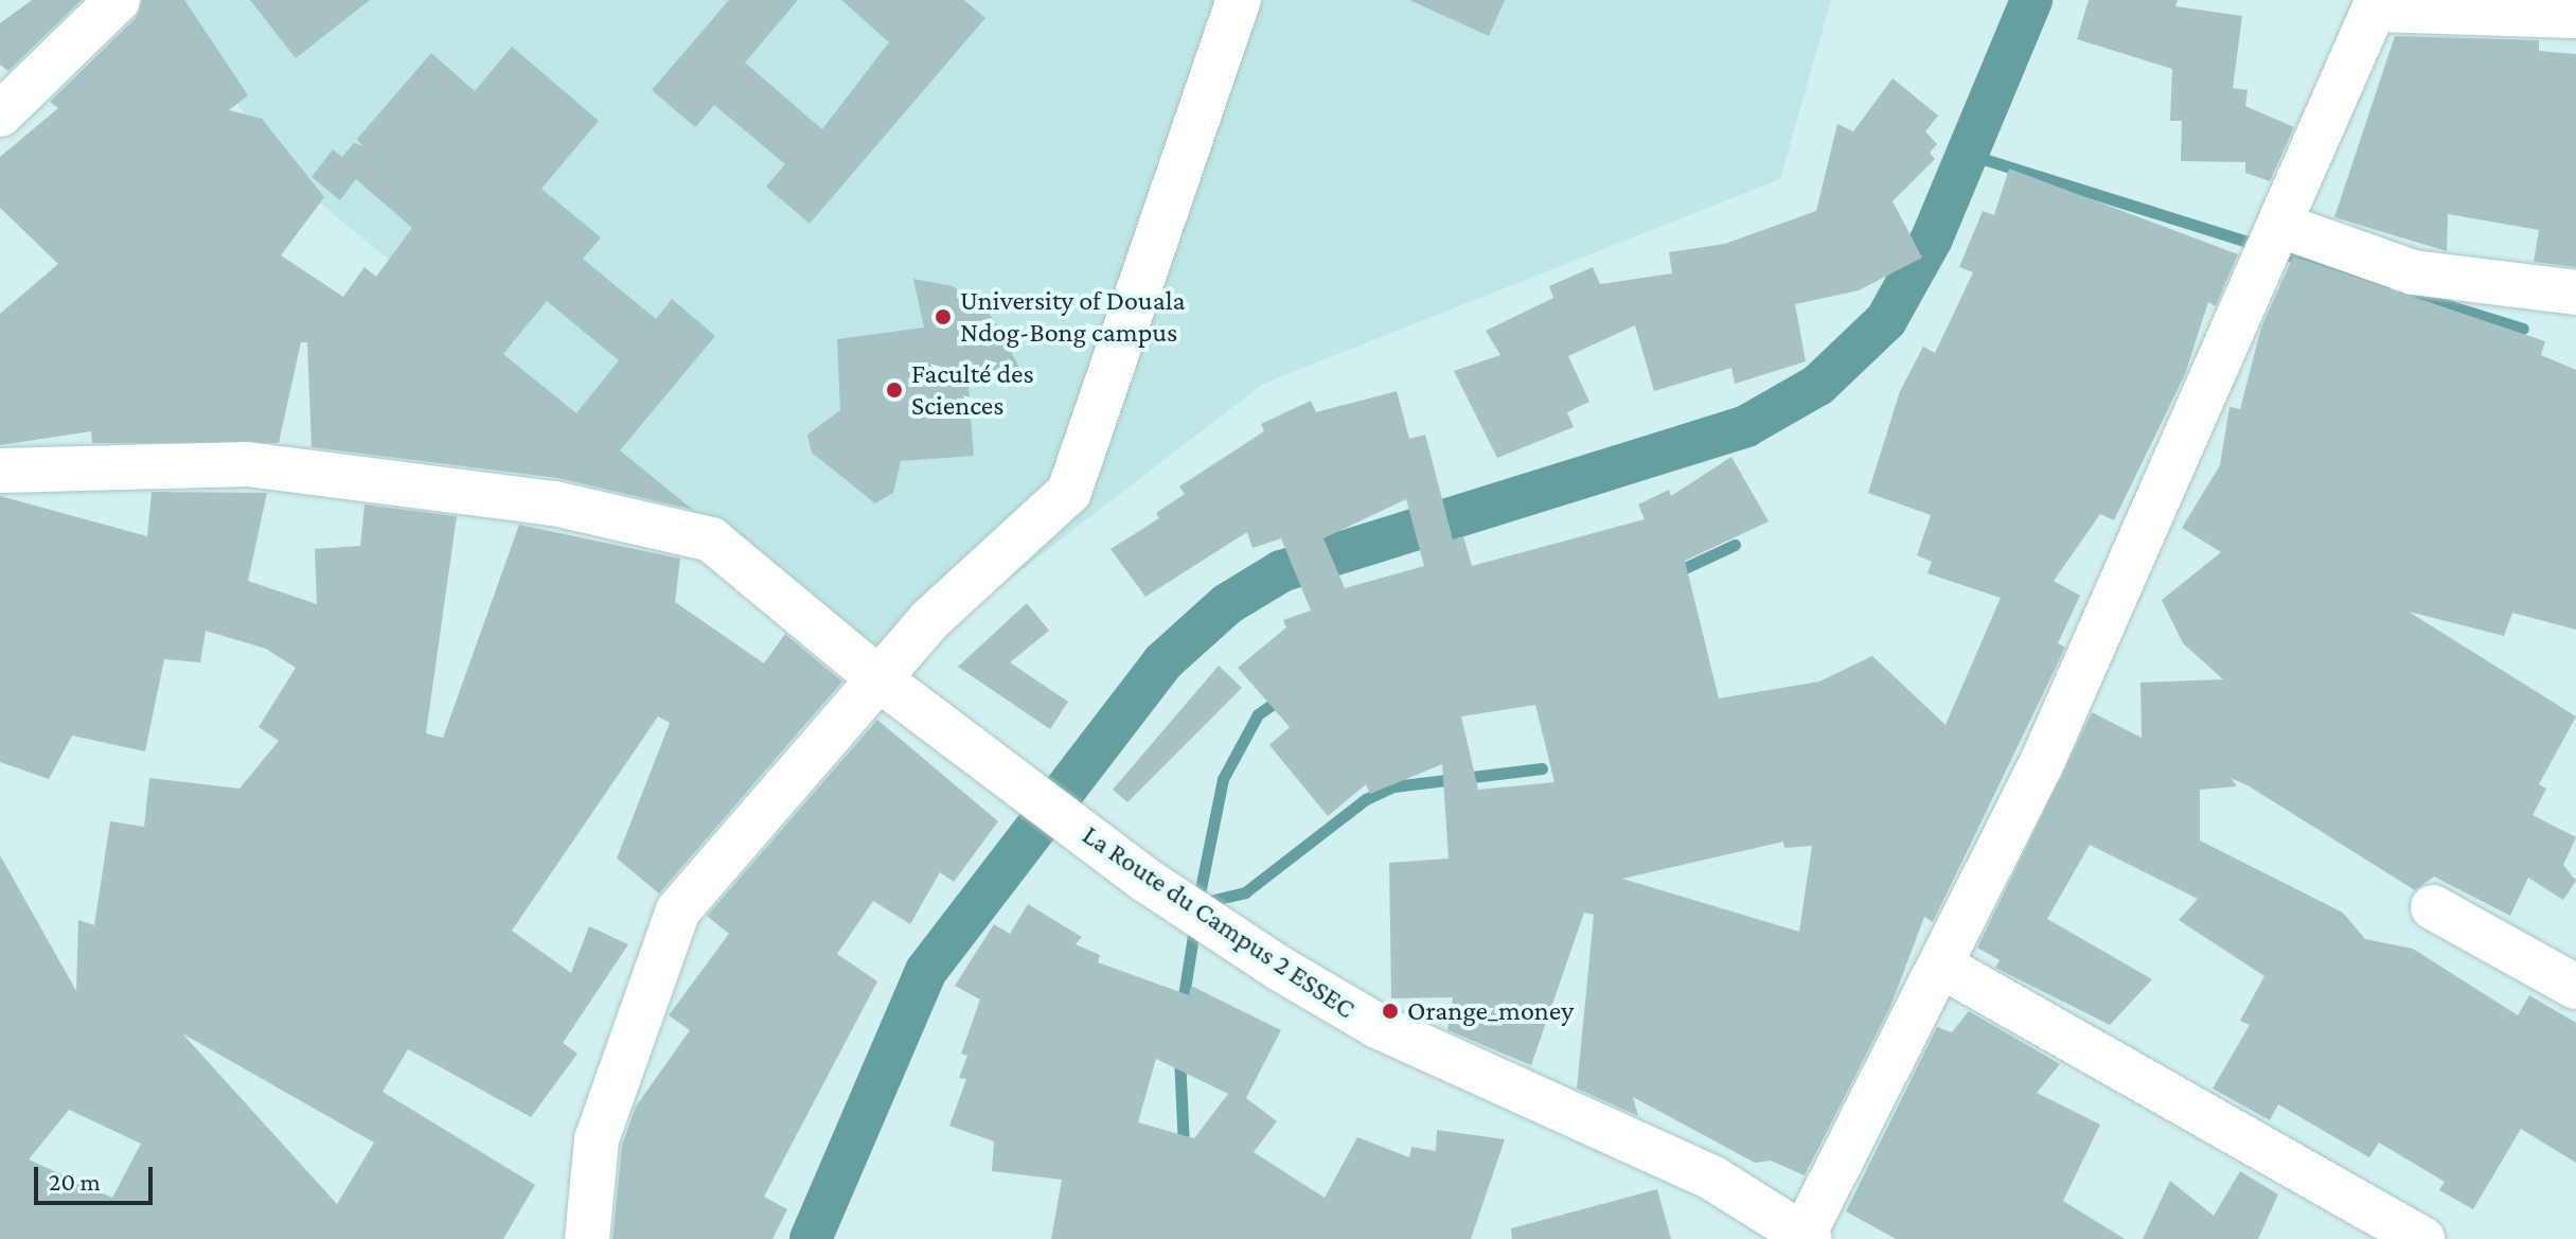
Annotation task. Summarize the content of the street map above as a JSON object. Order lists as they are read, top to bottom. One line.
{"streets":{"street":["La Route du Campus 2 ESSEC"]},"places":["University of Douala Ndog-Bong campus","Faculté des Sciences","Orange_money"],"scale_bar":"20 m"}
